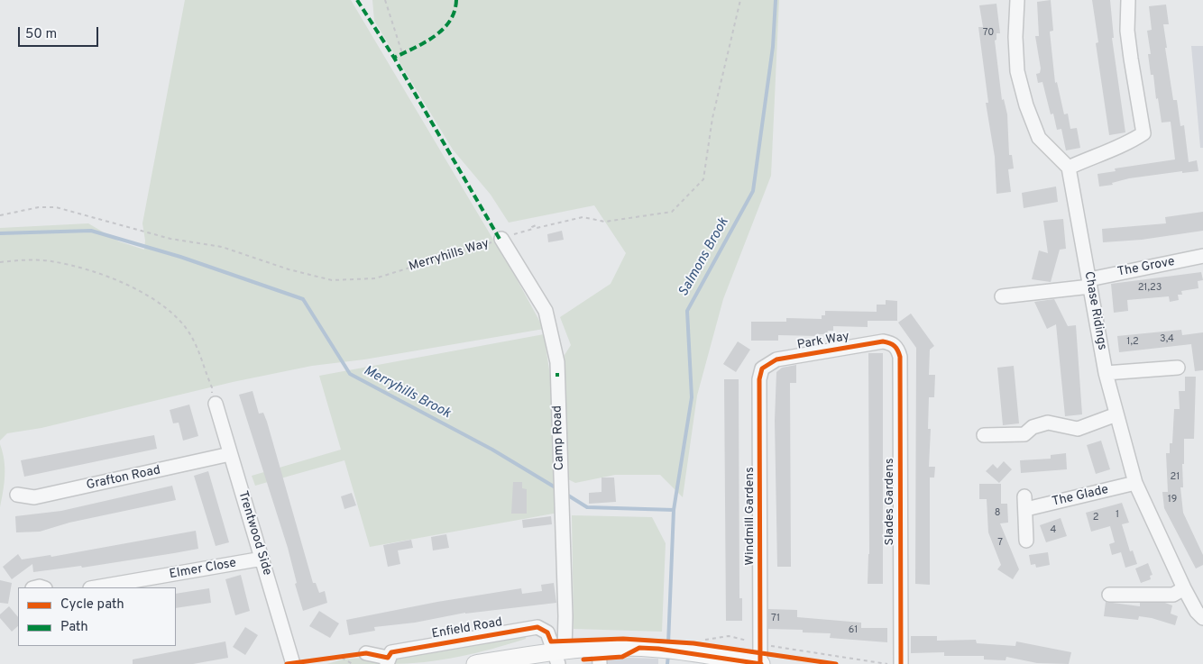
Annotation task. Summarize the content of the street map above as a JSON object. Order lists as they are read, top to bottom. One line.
{"streets":{"street":["The Grove","Chase Ridings","Park Way","Camp Road","Grafton Road","The Glade","Slades Gardens","Windmill Gardens","Trentwood Side","Elmer Close","Enfield Road"],"path":["Merryhills Way"]},"crossings":[["Merryhills Way","Camp Road"],["The Grove","Chase Ridings"],["Chase Ridings","The Glade"],["Park Way","Slades Gardens"],["Park Way","Windmill Gardens"],["Camp Road","Enfield Road"],["Grafton Road","Trentwood Side"],["Trentwood Side","Elmer Close"]],"water":["Salmons Brook","Merryhills Brook"],"house_numbers":["70","21,23","3,4","1,2","21","19","8","1","2","4","7","71","61"],"legend":["Cycle path","Path"],"scale_bar":"50 m"}
